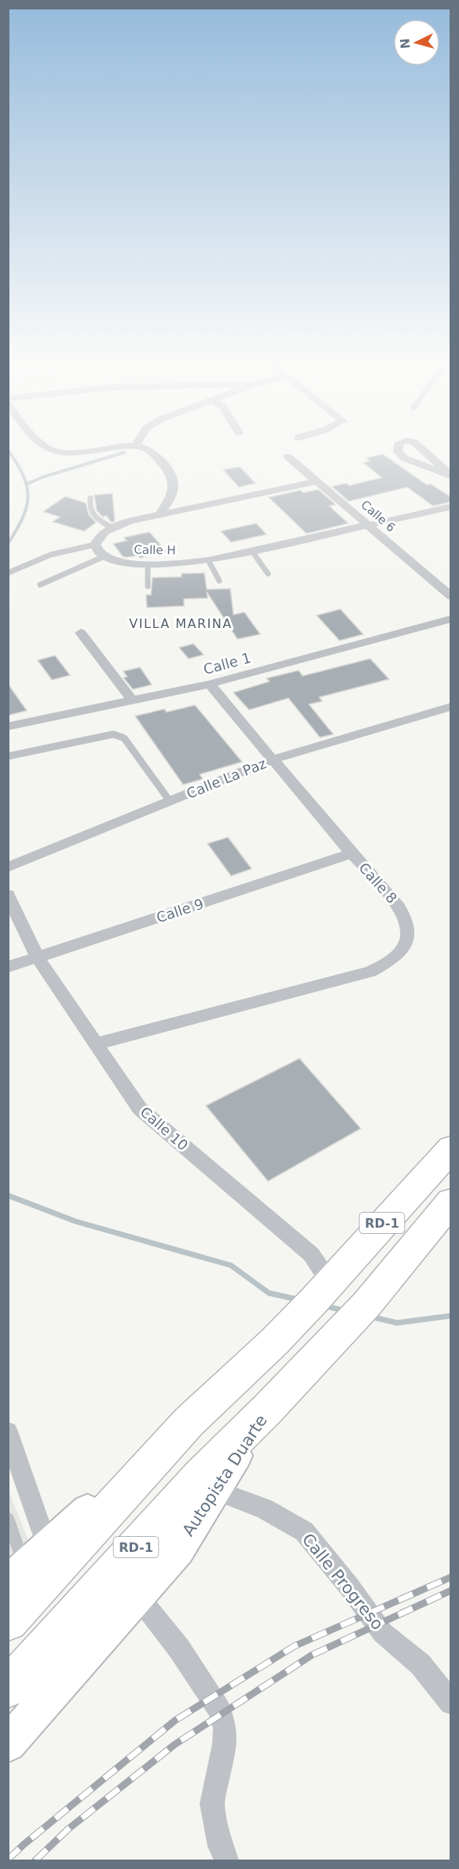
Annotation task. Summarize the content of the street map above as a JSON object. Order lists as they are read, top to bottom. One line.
{"streets":{"highway":["RD-1","Autopista Duarte"],"street":["Calle 6","Calle H","Calle 1","Calle La Paz","Calle 8","Calle 9","Calle 10","Calle Progreso"]},"crossings":[["Calle 6","Calle H"],["Calle 1","Calle 8"],["Calle La Paz","Calle 8"],["Calle 8","Calle 9"],["Calle 8","Calle 10"],["Calle 9","Calle 10"],["Calle 10","RD-1"],["RD-1","Autopista Duarte"],["Autopista Duarte","Calle Progreso"]],"districts":["VILLA MARINA"],"north":"left"}
